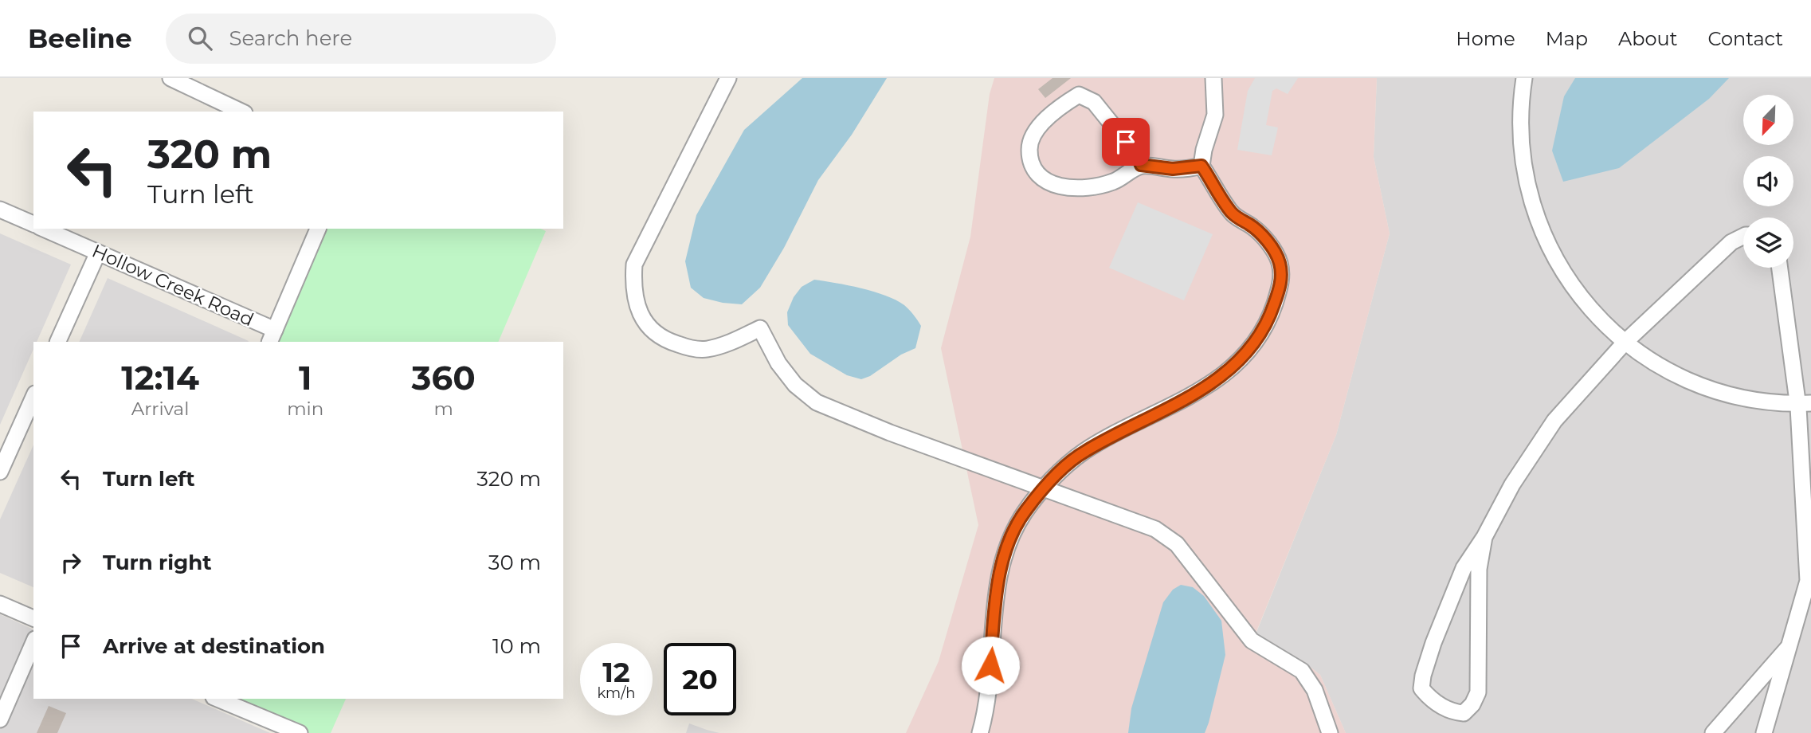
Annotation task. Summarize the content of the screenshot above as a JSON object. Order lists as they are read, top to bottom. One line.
{"streets":{"street":["Hollow Creek Road"]},"north":"bottom left","page":{"header":"Beeline","search":"Search here","nav":["Home","Map","About","Contact"],"turn":["320 m","Turn left"],"eta":["12:14","Arrival","1","min","360","m"],"list":[{"name":"Turn left","value":"320 m"},{"name":"Turn right","value":"30 m"},{"name":"Arrive at destination","value":"10 m"}],"speed":"12 km/h","limit":"20"}}
